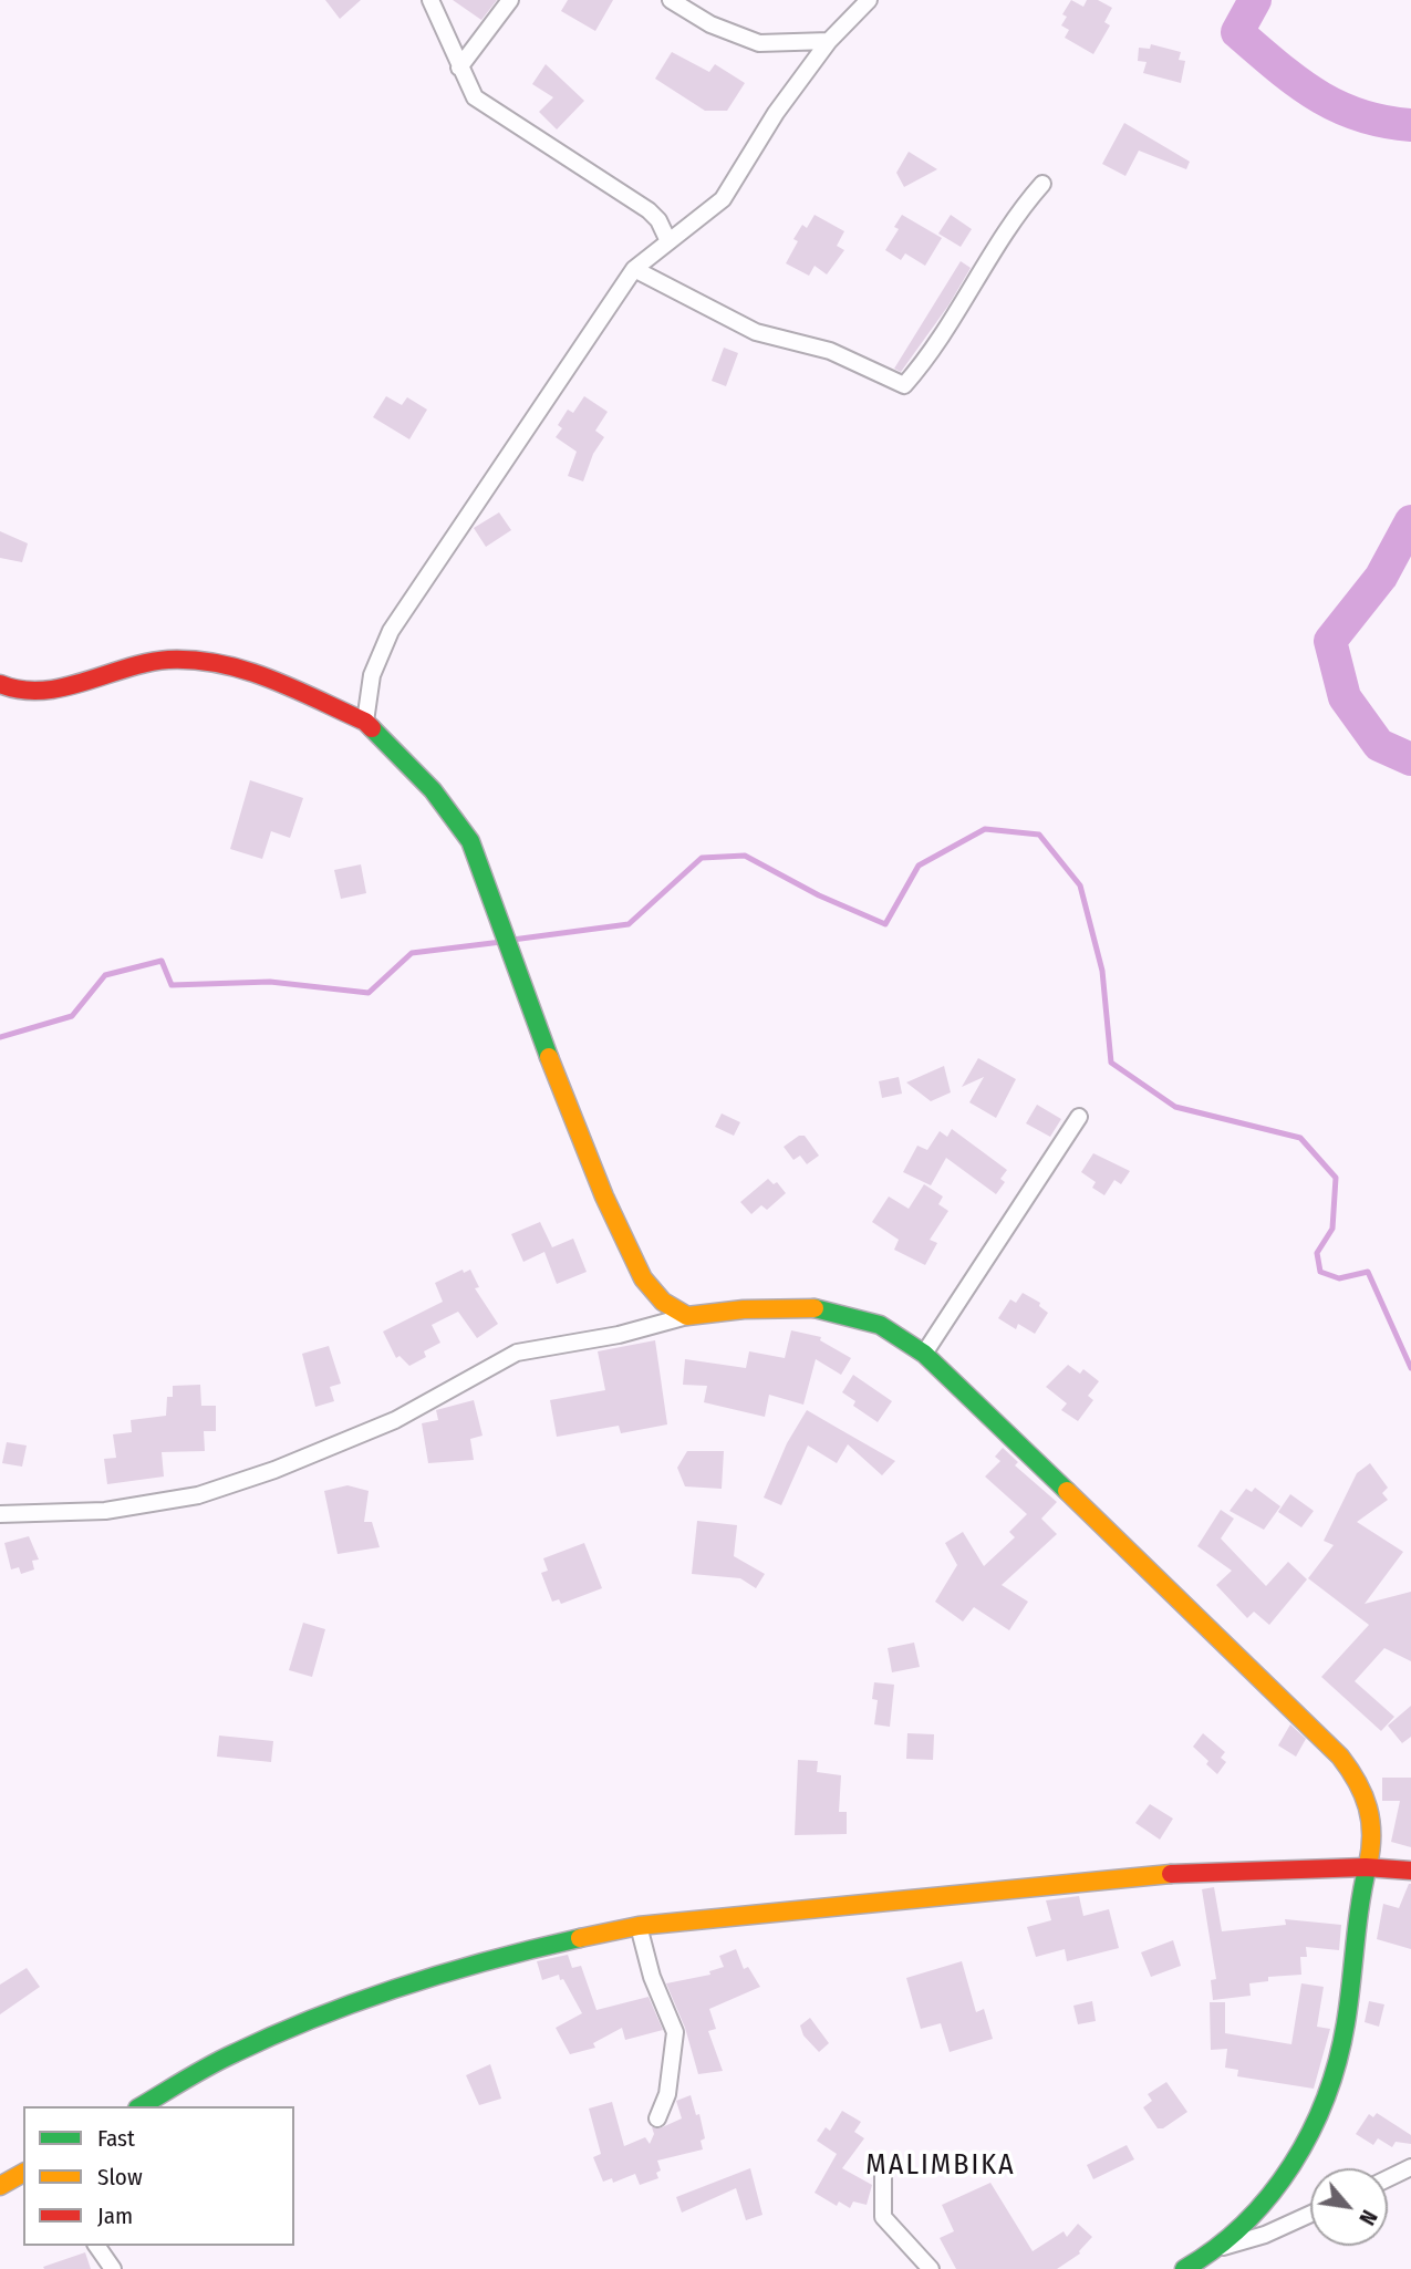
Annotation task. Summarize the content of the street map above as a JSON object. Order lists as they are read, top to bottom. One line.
{"districts":["MALIMBIKA"],"legend":["Fast","Slow","Jam"],"north":"bottom right"}
